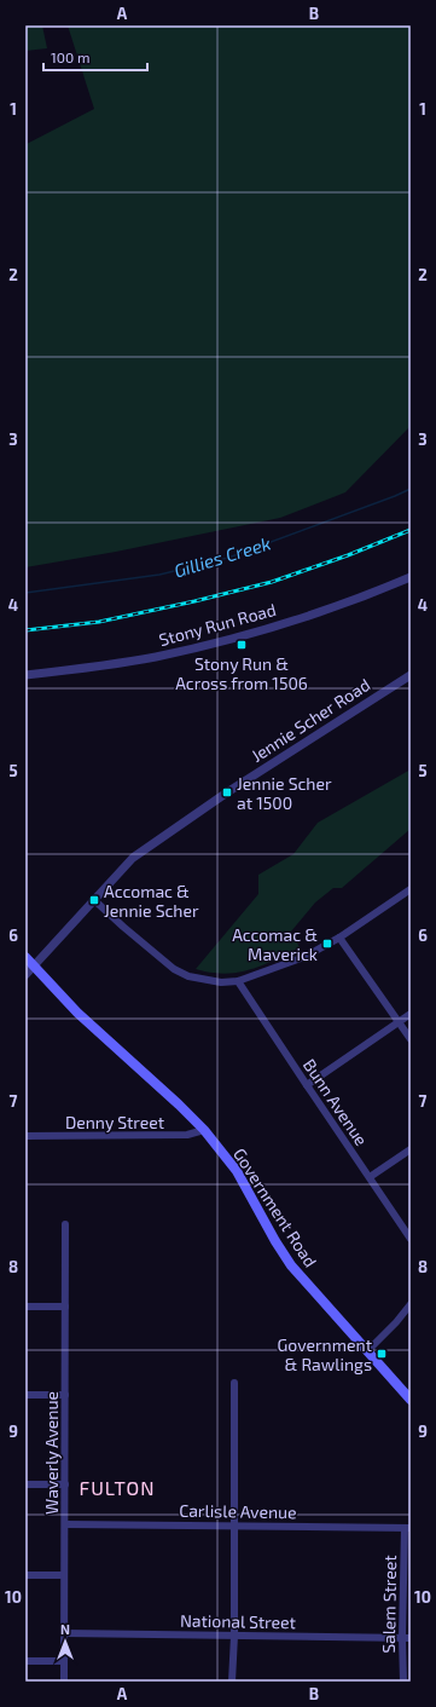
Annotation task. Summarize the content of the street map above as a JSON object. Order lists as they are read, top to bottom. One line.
{"streets":{"main road":["Government Road"],"street":["Stony Run Road","Jennie Scher Road","Bunn Avenue","Denny Street","Waverly Avenue","Carlisle Avenue","Salem Street","National Street"]},"crossings":[["Jennie Scher Road","Government Road"],["Denny Street","Government Road"],["Waverly Avenue","Carlisle Avenue"],["Waverly Avenue","National Street"],["Carlisle Avenue","Salem Street"],["Salem Street","National Street"]],"districts":["FULTON"],"water":["Gillies Creek"],"places":{"transit":["Stony Run & Across from 1506","Jennie Scher at 1500","Accomac & Jennie Scher","Accomac & Maverick","Government & Rawlings"]},"scale_bar":"100 m","north":"top","grid":{"columns":["A","B"],"rows":["1","2","3","4","5","6","7","8","9","10"]}}
